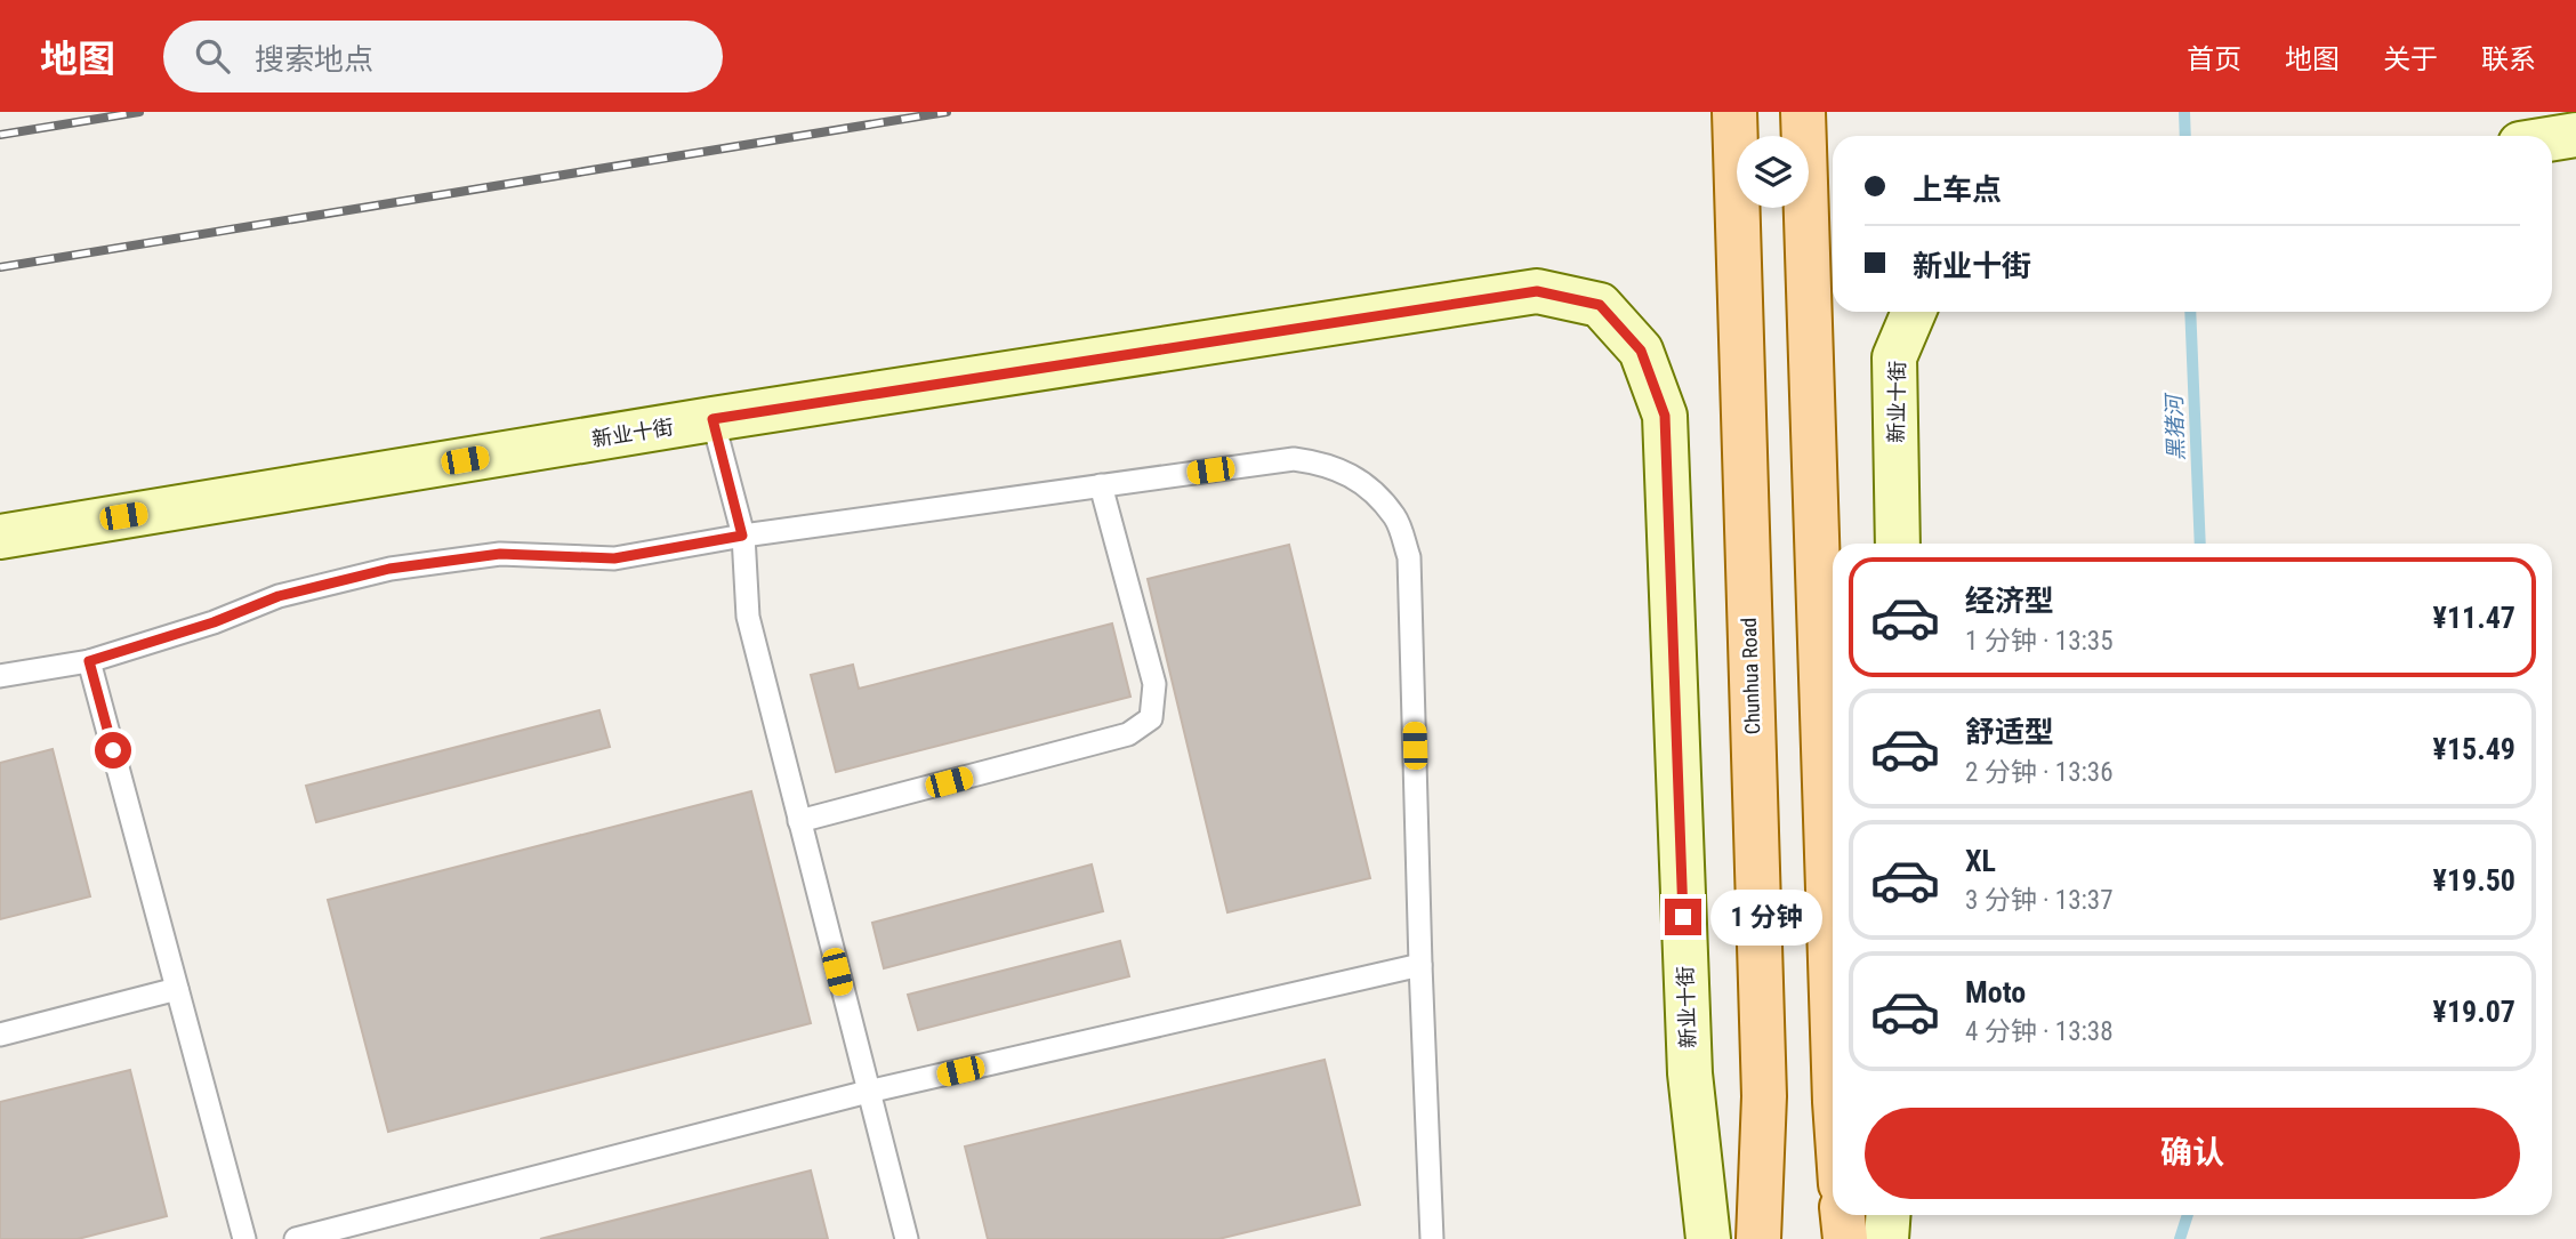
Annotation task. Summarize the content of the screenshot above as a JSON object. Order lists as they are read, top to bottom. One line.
{"streets":{"main road":["新业十街","Chunhua Road"]},"water":["黑猪河"],"page":{"header":"地图","search":"搜索地点","nav":["首页","地图","关于","联系"],"banner":["上车点","新业十街"],"list":[{"name":"经济型","note":"1 分钟 · 13:35","value":"¥11.47"},{"name":"舒适型","note":"2 分钟 · 13:36","value":"¥15.49"},{"name":"XL","note":"3 分钟 · 13:37","value":"¥19.50"},{"name":"Moto","note":"4 分钟 · 13:38","value":"¥19.07"}],"bubble":"1 分钟","buttons":"确认"}}
